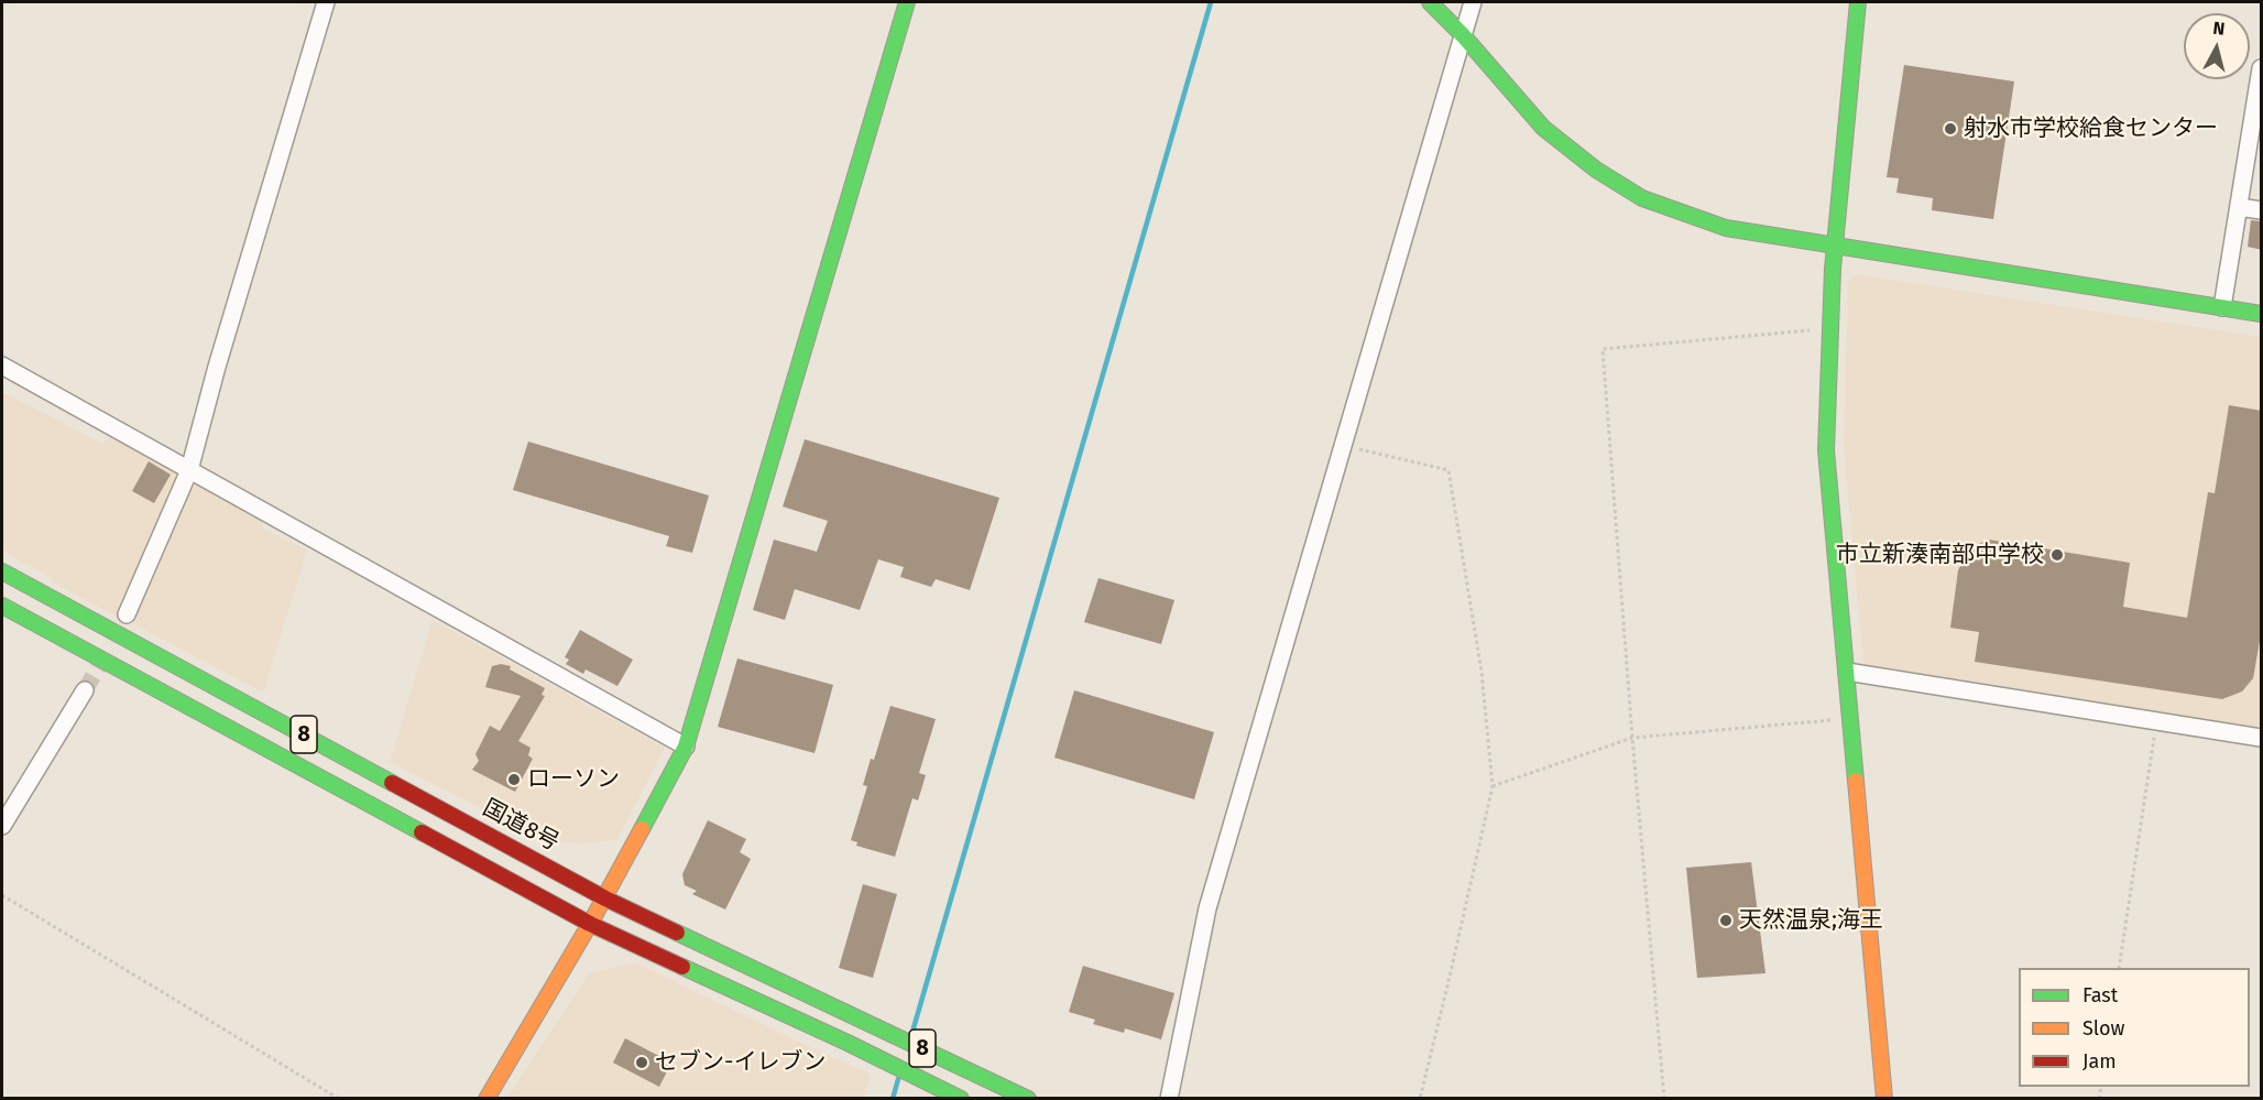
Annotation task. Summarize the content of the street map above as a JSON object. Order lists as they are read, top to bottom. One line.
{"streets":{"main road":["8","国道8号"]},"places":["射水市学校給食センター","市立新湊南部中学校","ローソン","天然温泉;海王","セブン-イレブン"],"legend":["Fast","Slow","Jam"],"north":"top"}
